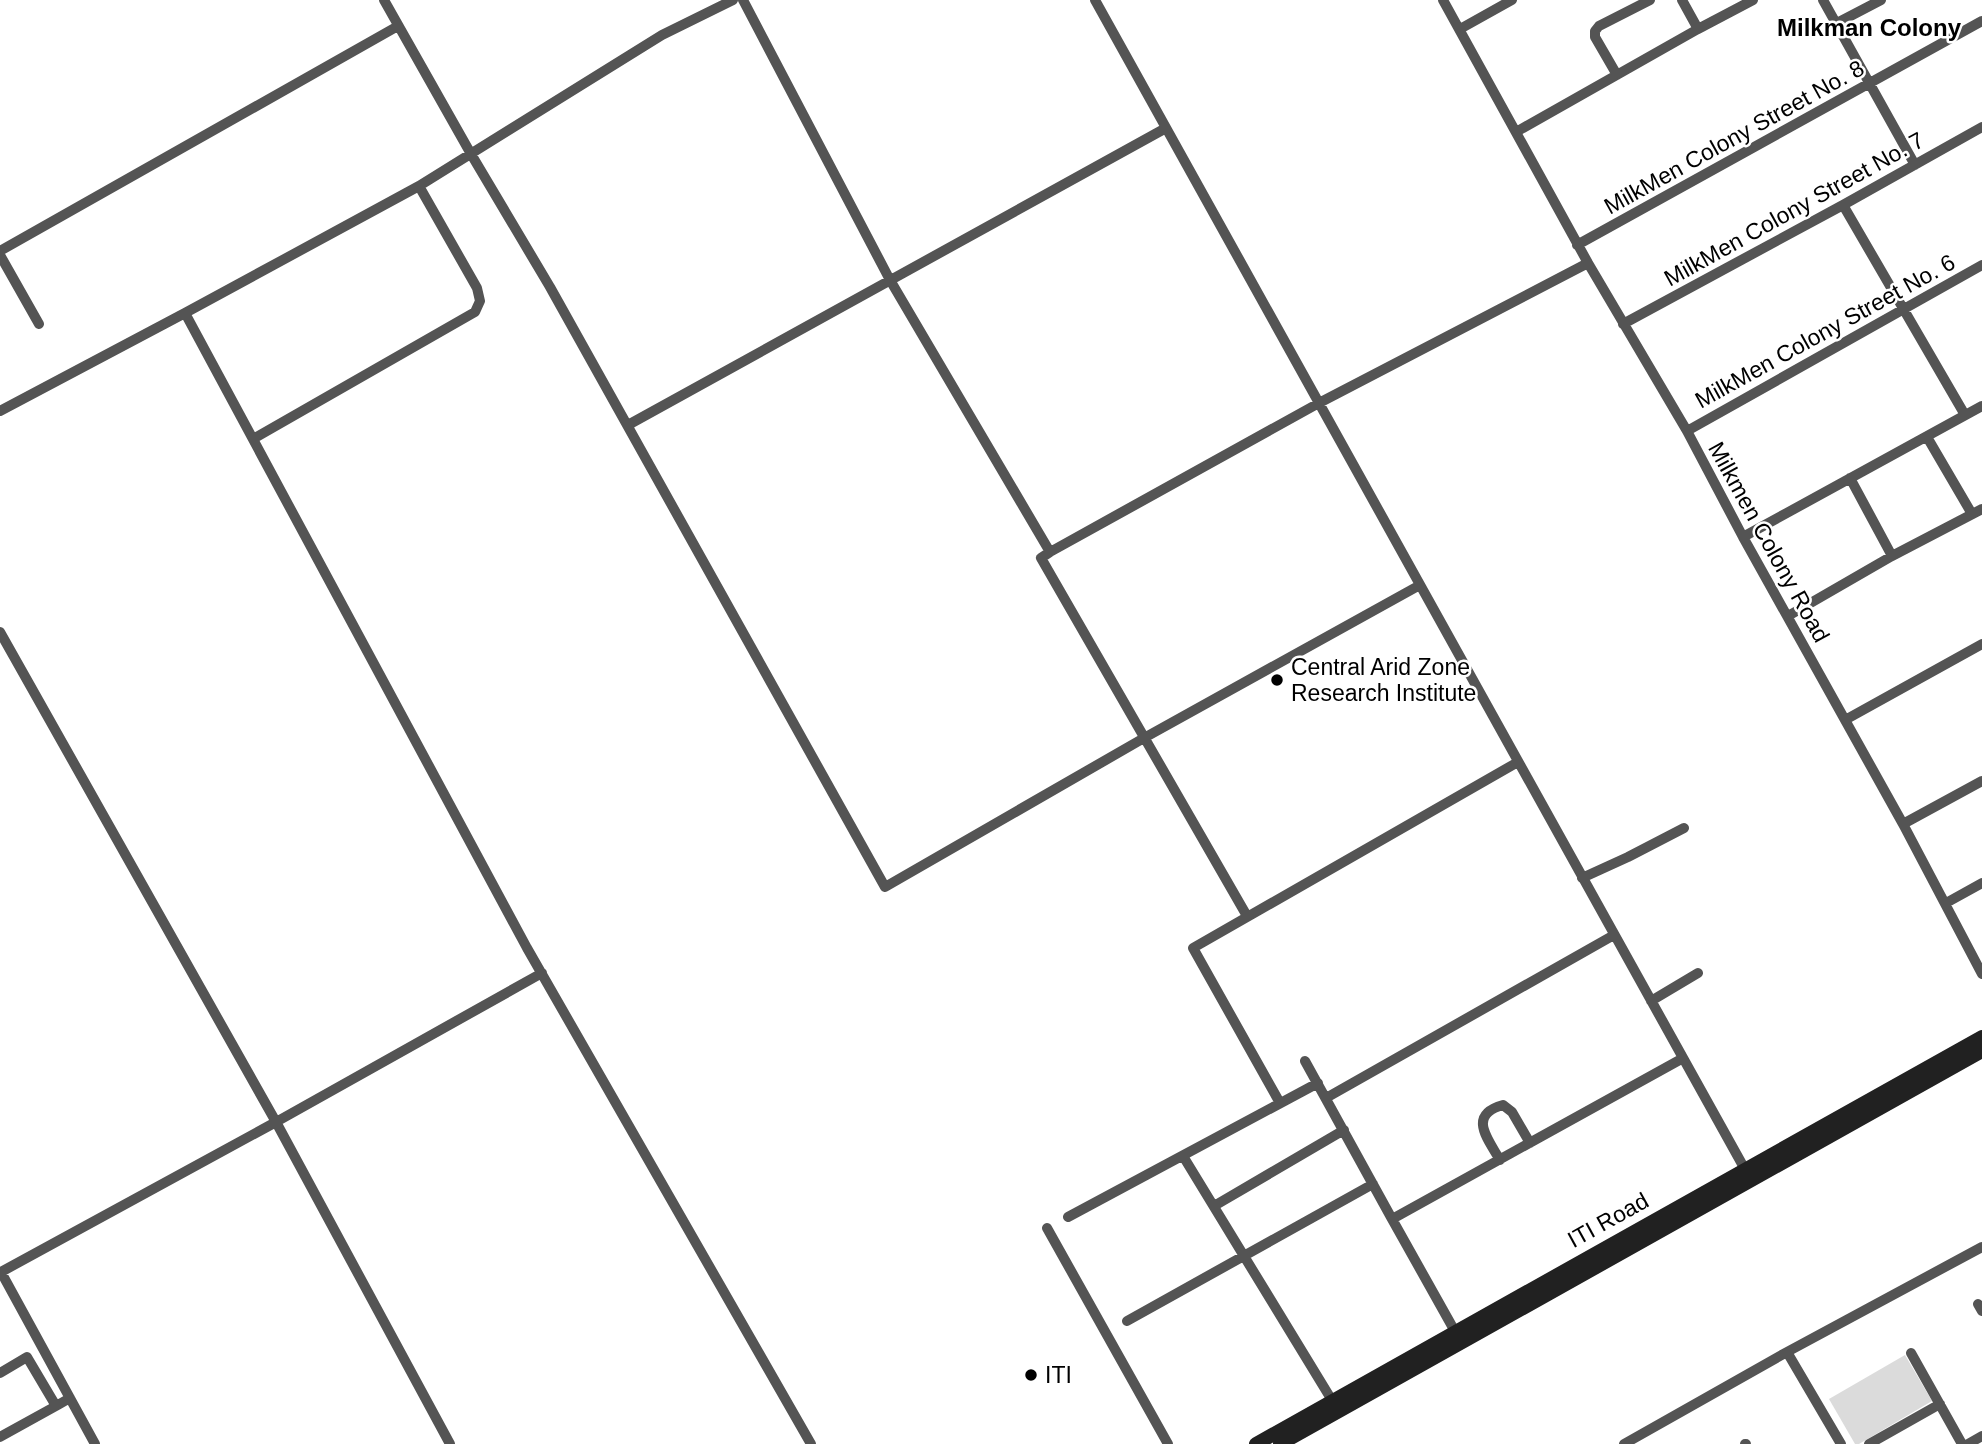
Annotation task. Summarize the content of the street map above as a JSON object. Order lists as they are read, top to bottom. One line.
{"streets":{"street":["MilkMen Colony Street No. 8","MilkMen Colony Street No. 7","MilkMen Colony Street No. 6","Milkmen Colony Road","ITI Road"]},"crossings":[["MilkMen Colony Street No. 8","Milkmen Colony Road"],["MilkMen Colony Street No. 7","Milkmen Colony Road"],["MilkMen Colony Street No. 6","Milkmen Colony Road"]],"districts":["Milkman Colony"],"places":["Central Arid Zone Research Institute","ITI"]}
